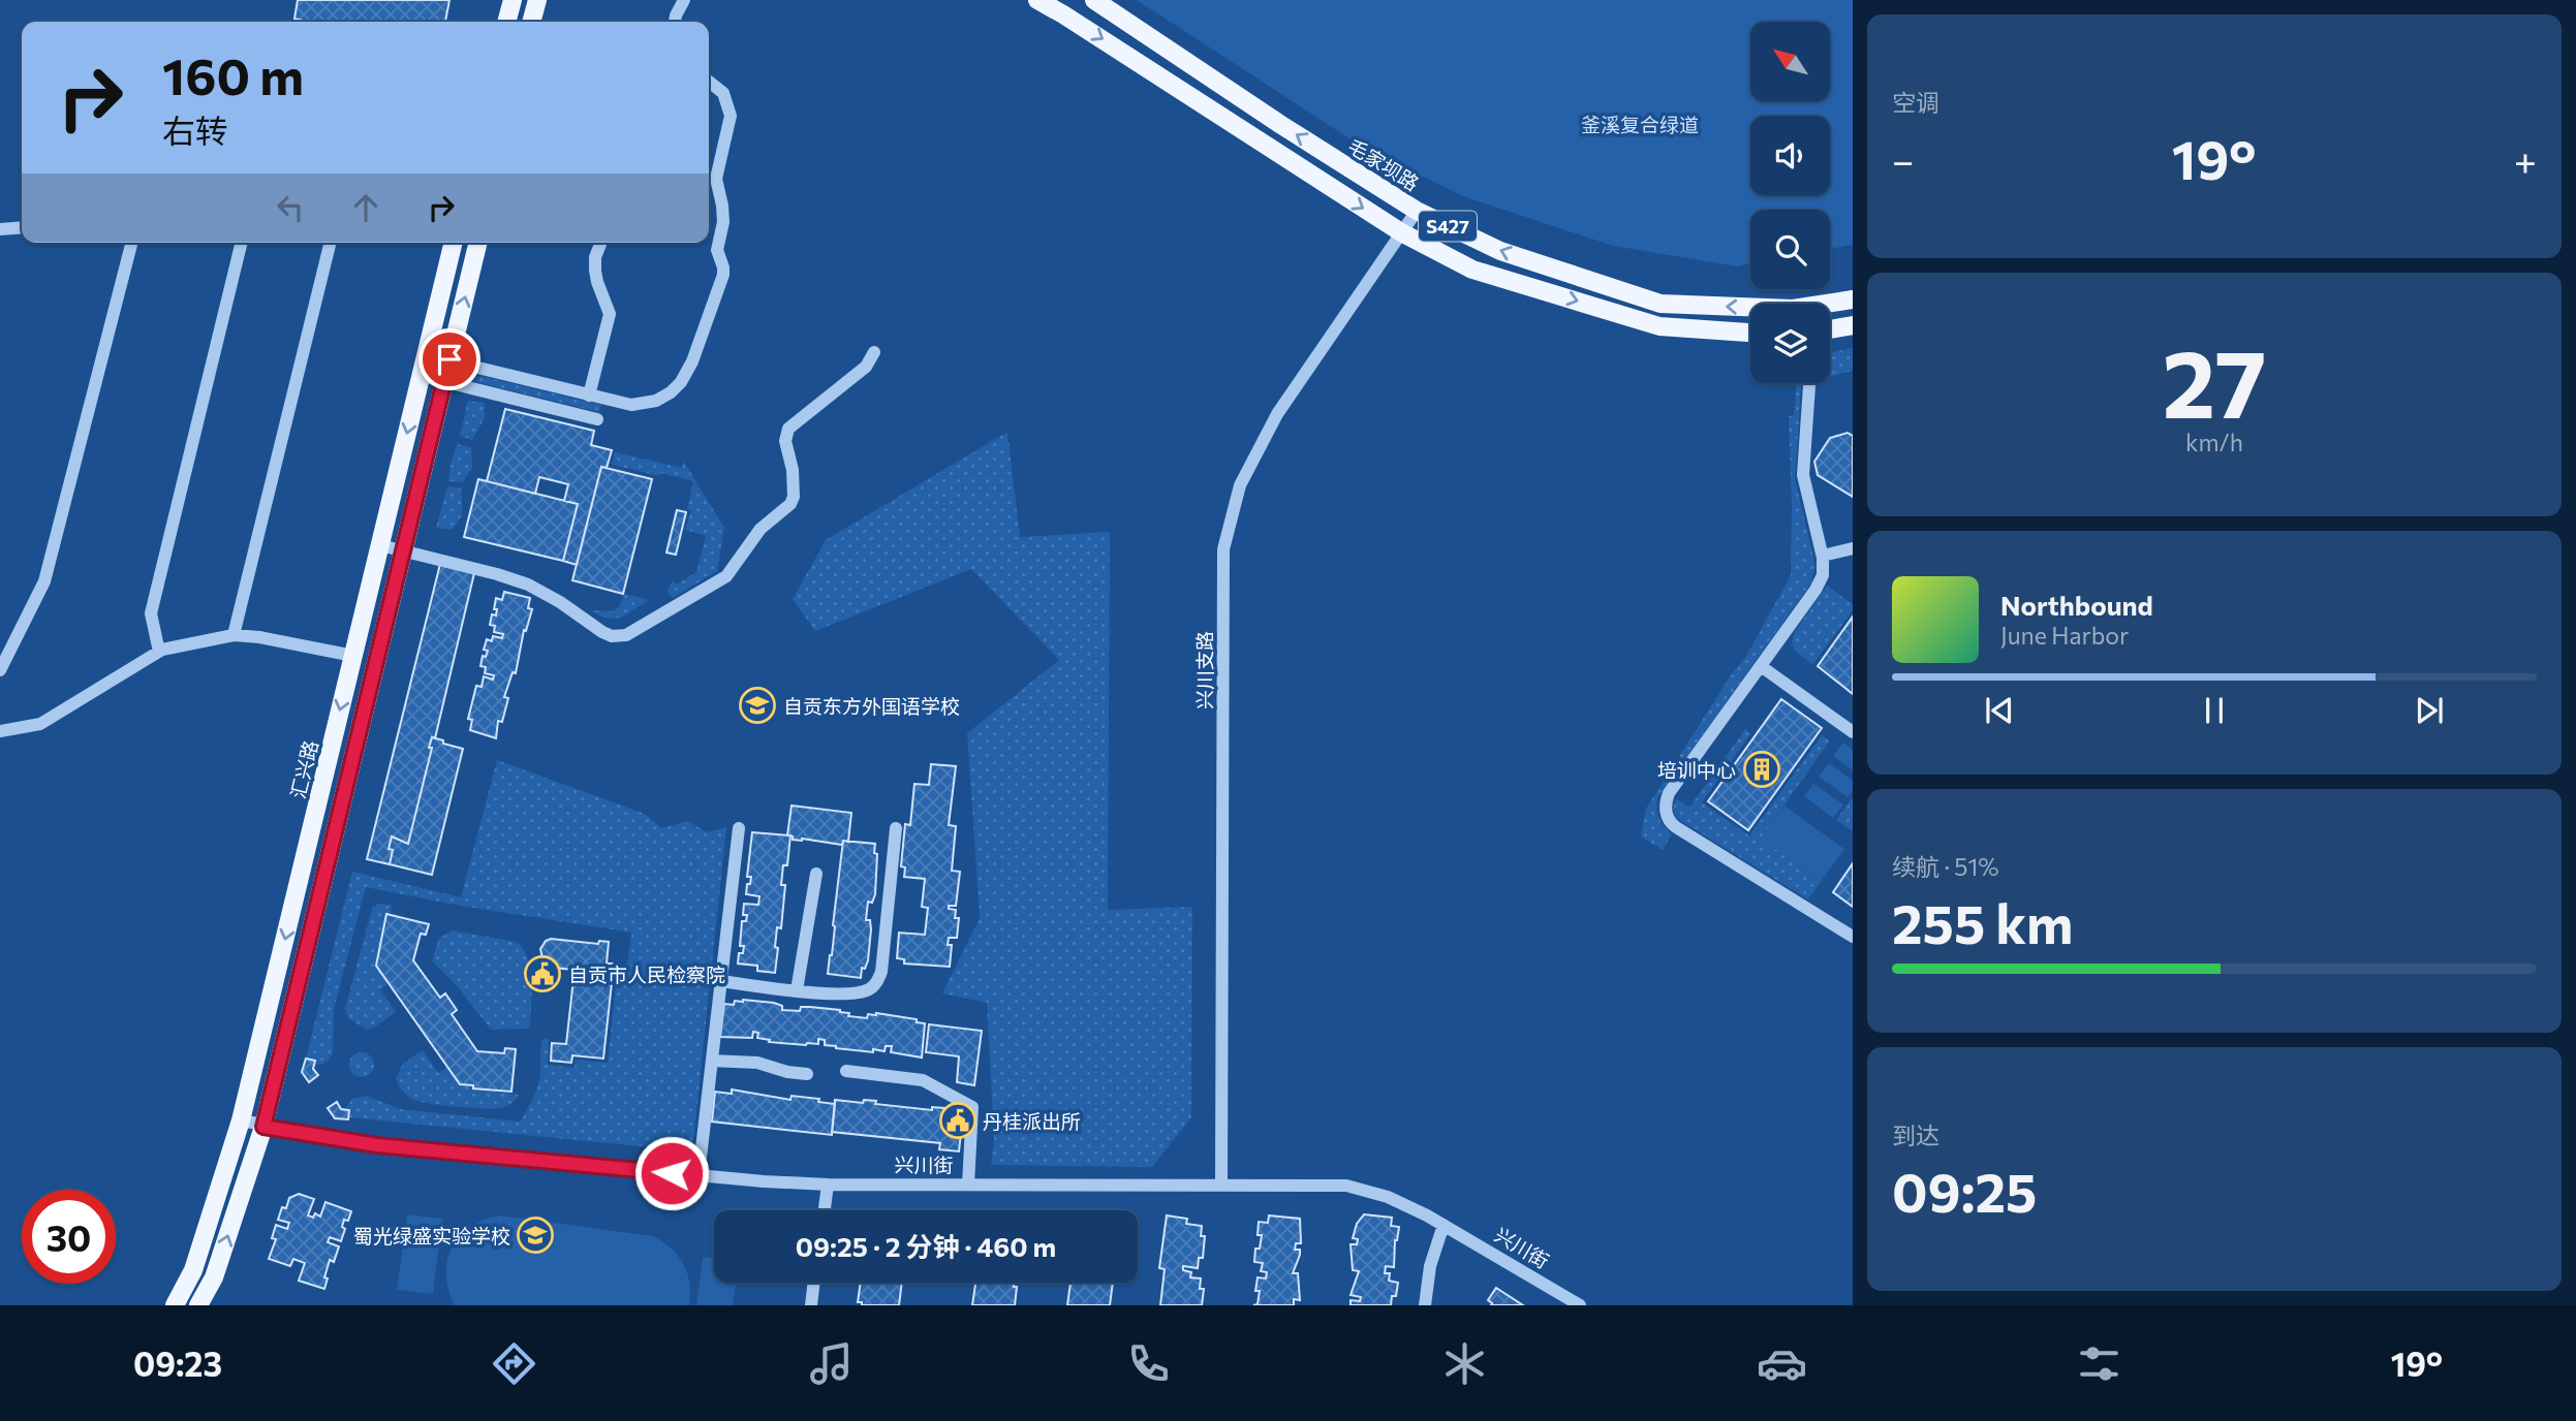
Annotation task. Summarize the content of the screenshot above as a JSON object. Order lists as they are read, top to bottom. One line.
{"streets":{"main road":["毛家坝路","S427","汇兴路"],"street":["兴川支路","兴川街"]},"crossings":[["毛家坝路","兴川支路"],["S427","兴川支路"],["兴川支路","兴川街"],["汇兴路","兴川街"]],"parks":["釜溪复合绿道"],"places":{"school or university":["自贡东方外国语学校","蜀光绿盛实验学校"],"building":["培训中心"],"public building":["自贡市人民检察院","丹桂派出所"]},"north":"top left","page":{"tile":["空调",["27","km/h"],["续航 · 51%","255 km"],["到达","09:25"]],"turn":["160 m","右转"],"heat":["−","19°","+"],"song":["Northbound","June Harbor"],"limit":"30","trip":"09:25 · 2 分钟 · 460 m","tabs":["09:23","19°"]}}
